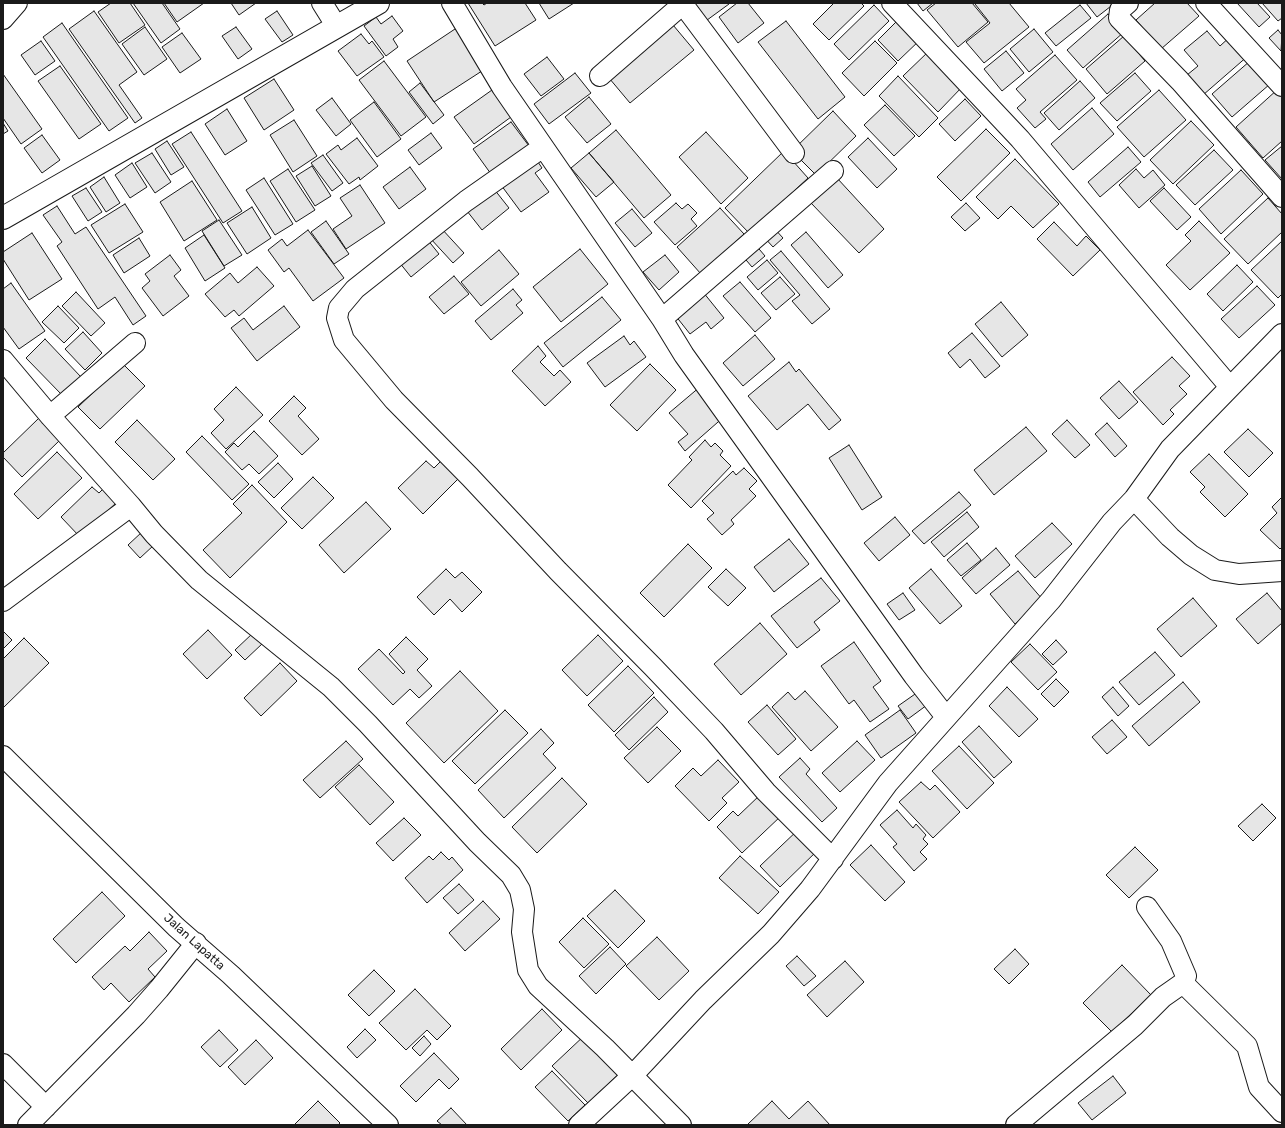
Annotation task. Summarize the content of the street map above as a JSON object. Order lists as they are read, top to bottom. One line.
{"streets":{"street":["Jalan Lapatta"]}}
